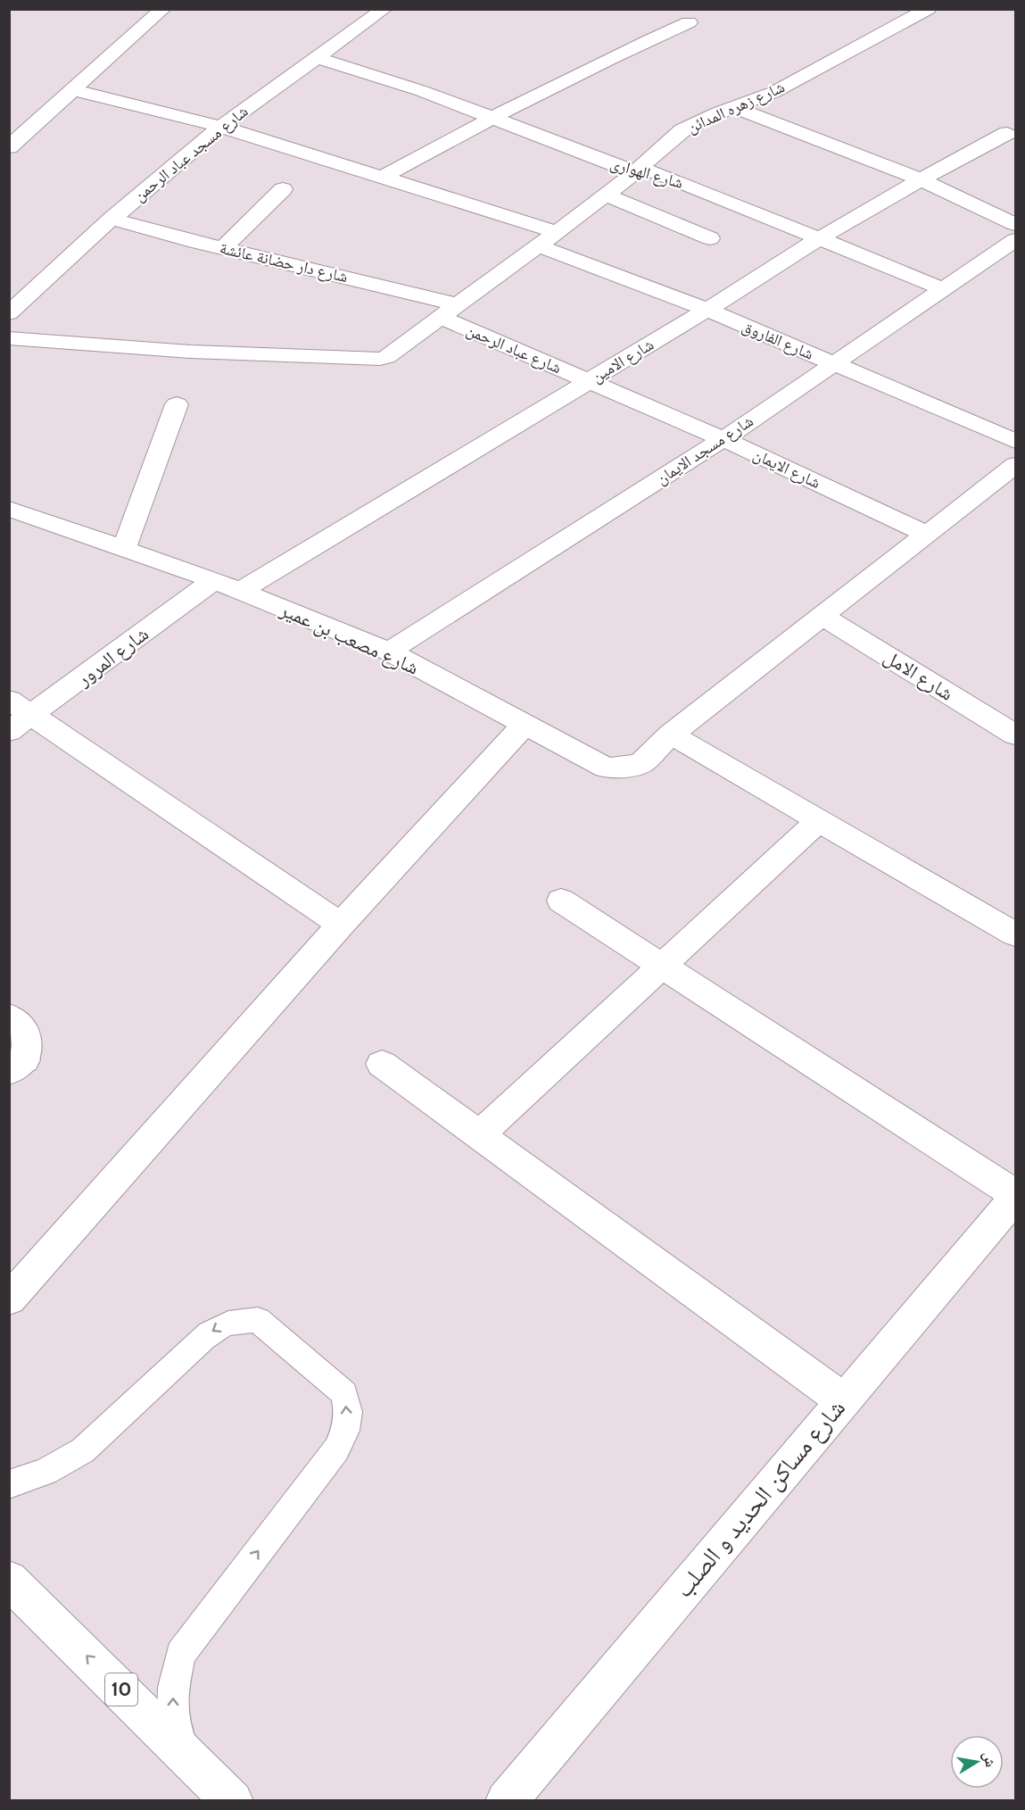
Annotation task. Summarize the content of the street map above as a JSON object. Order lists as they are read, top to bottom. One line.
{"streets":{"street":["شارع زهره المدائن","شارع مسجد عباد الرحمن","شارع الهوارى","شارع دار حضانة عائشة","شارع الفاروق","شارع عباد الرحمن","شارع الامين","شارع مسجد الايمان","شارع الايمان","شارع مصعب بن عمير","شارع المرور","شارع الامل","شارع مساكن الحديد و الصلب","10"]},"crossings":[["شارع زهره المدائن","شارع الهوارى"],["شارع زهره المدائن","شارع دار حضانة عائشة"],["شارع زهره المدائن","شارع الفاروق"],["شارع زهره المدائن","شارع عباد الرحمن"],["شارع مسجد عباد الرحمن","شارع الهوارى"],["شارع مسجد عباد الرحمن","شارع دار حضانة عائشة"],["شارع الهوارى","شارع الامين"],["شارع الهوارى","شارع مسجد الايمان"],["شارع دار حضانة عائشة","شارع عباد الرحمن"],["شارع الفاروق","شارع الامين"],["شارع الفاروق","شارع مسجد الايمان"],["شارع عباد الرحمن","شارع الامين"],["شارع عباد الرحمن","شارع الايمان"],["شارع الامين","شارع الايمان"],["شارع الامين","شارع مصعب بن عمير"],["شارع مسجد الايمان","شارع الايمان"],["شارع مسجد الايمان","شارع مصعب بن عمير"],["شارع الايمان","شارع مصعب بن عمير"],["شارع مصعب بن عمير","شارع المرور"],["شارع مصعب بن عمير","شارع الامل"]],"north":"right"}
